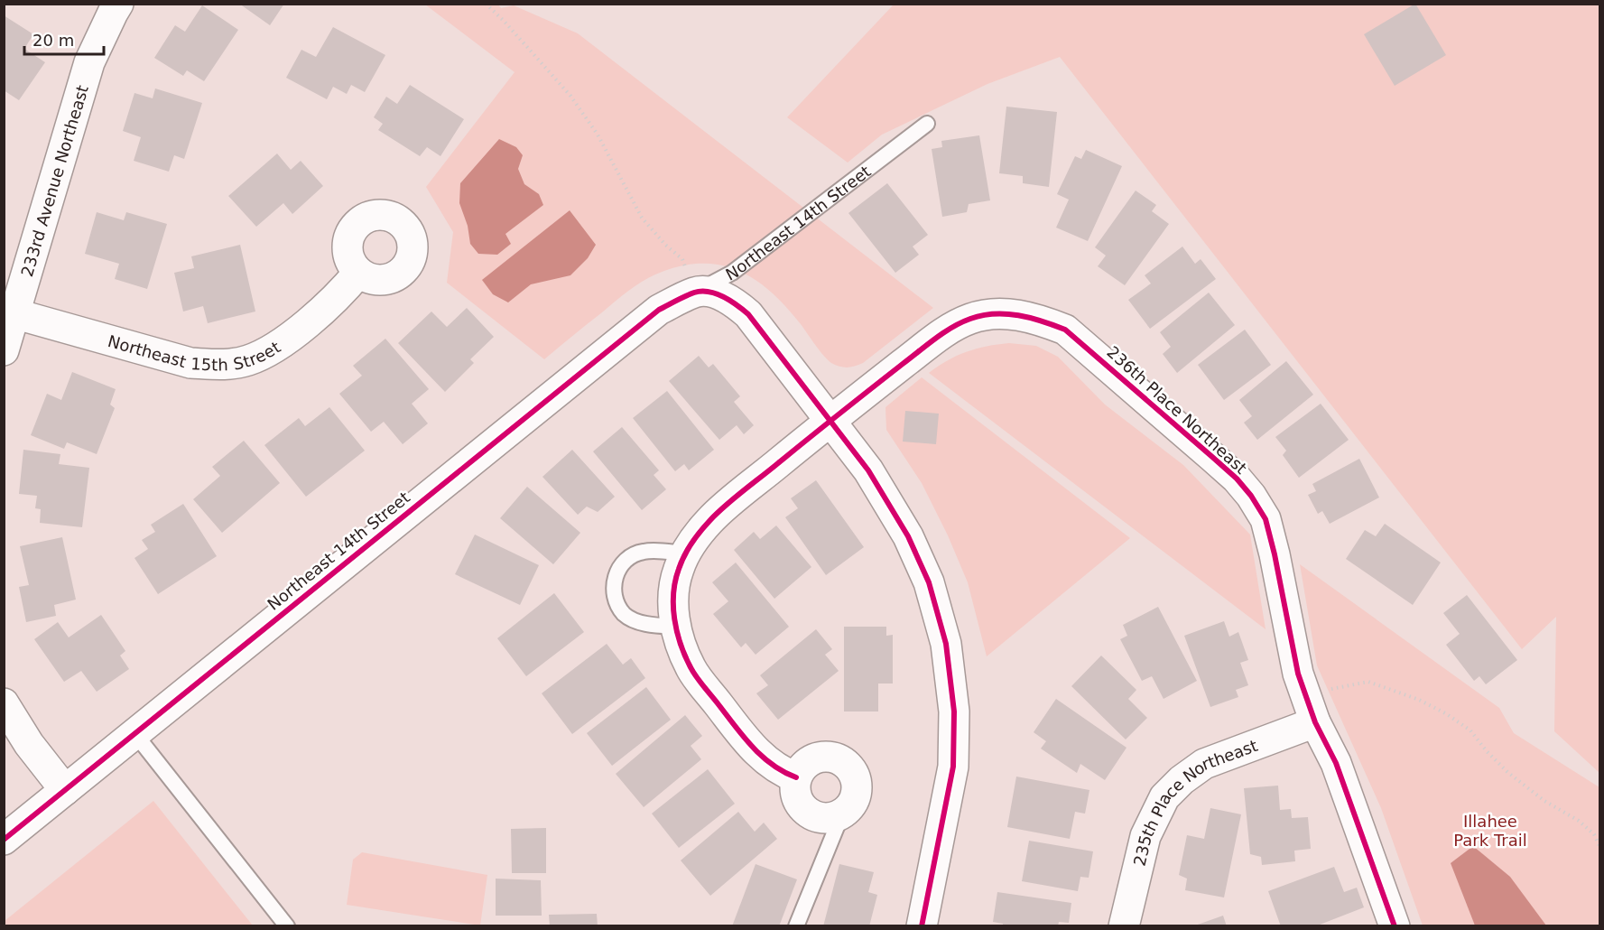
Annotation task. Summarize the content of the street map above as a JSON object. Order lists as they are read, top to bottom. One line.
{"streets":{"street":["233rd Avenue Northeast","Northeast 14th Street","Northeast 15th Street","236th Place Northeast","235th Place Northeast"]},"crossings":[["233rd Avenue Northeast","Northeast 15th Street"],["236th Place Northeast","235th Place Northeast"]],"parks":["Illahee Park Trail"],"scale_bar":"20 m"}
